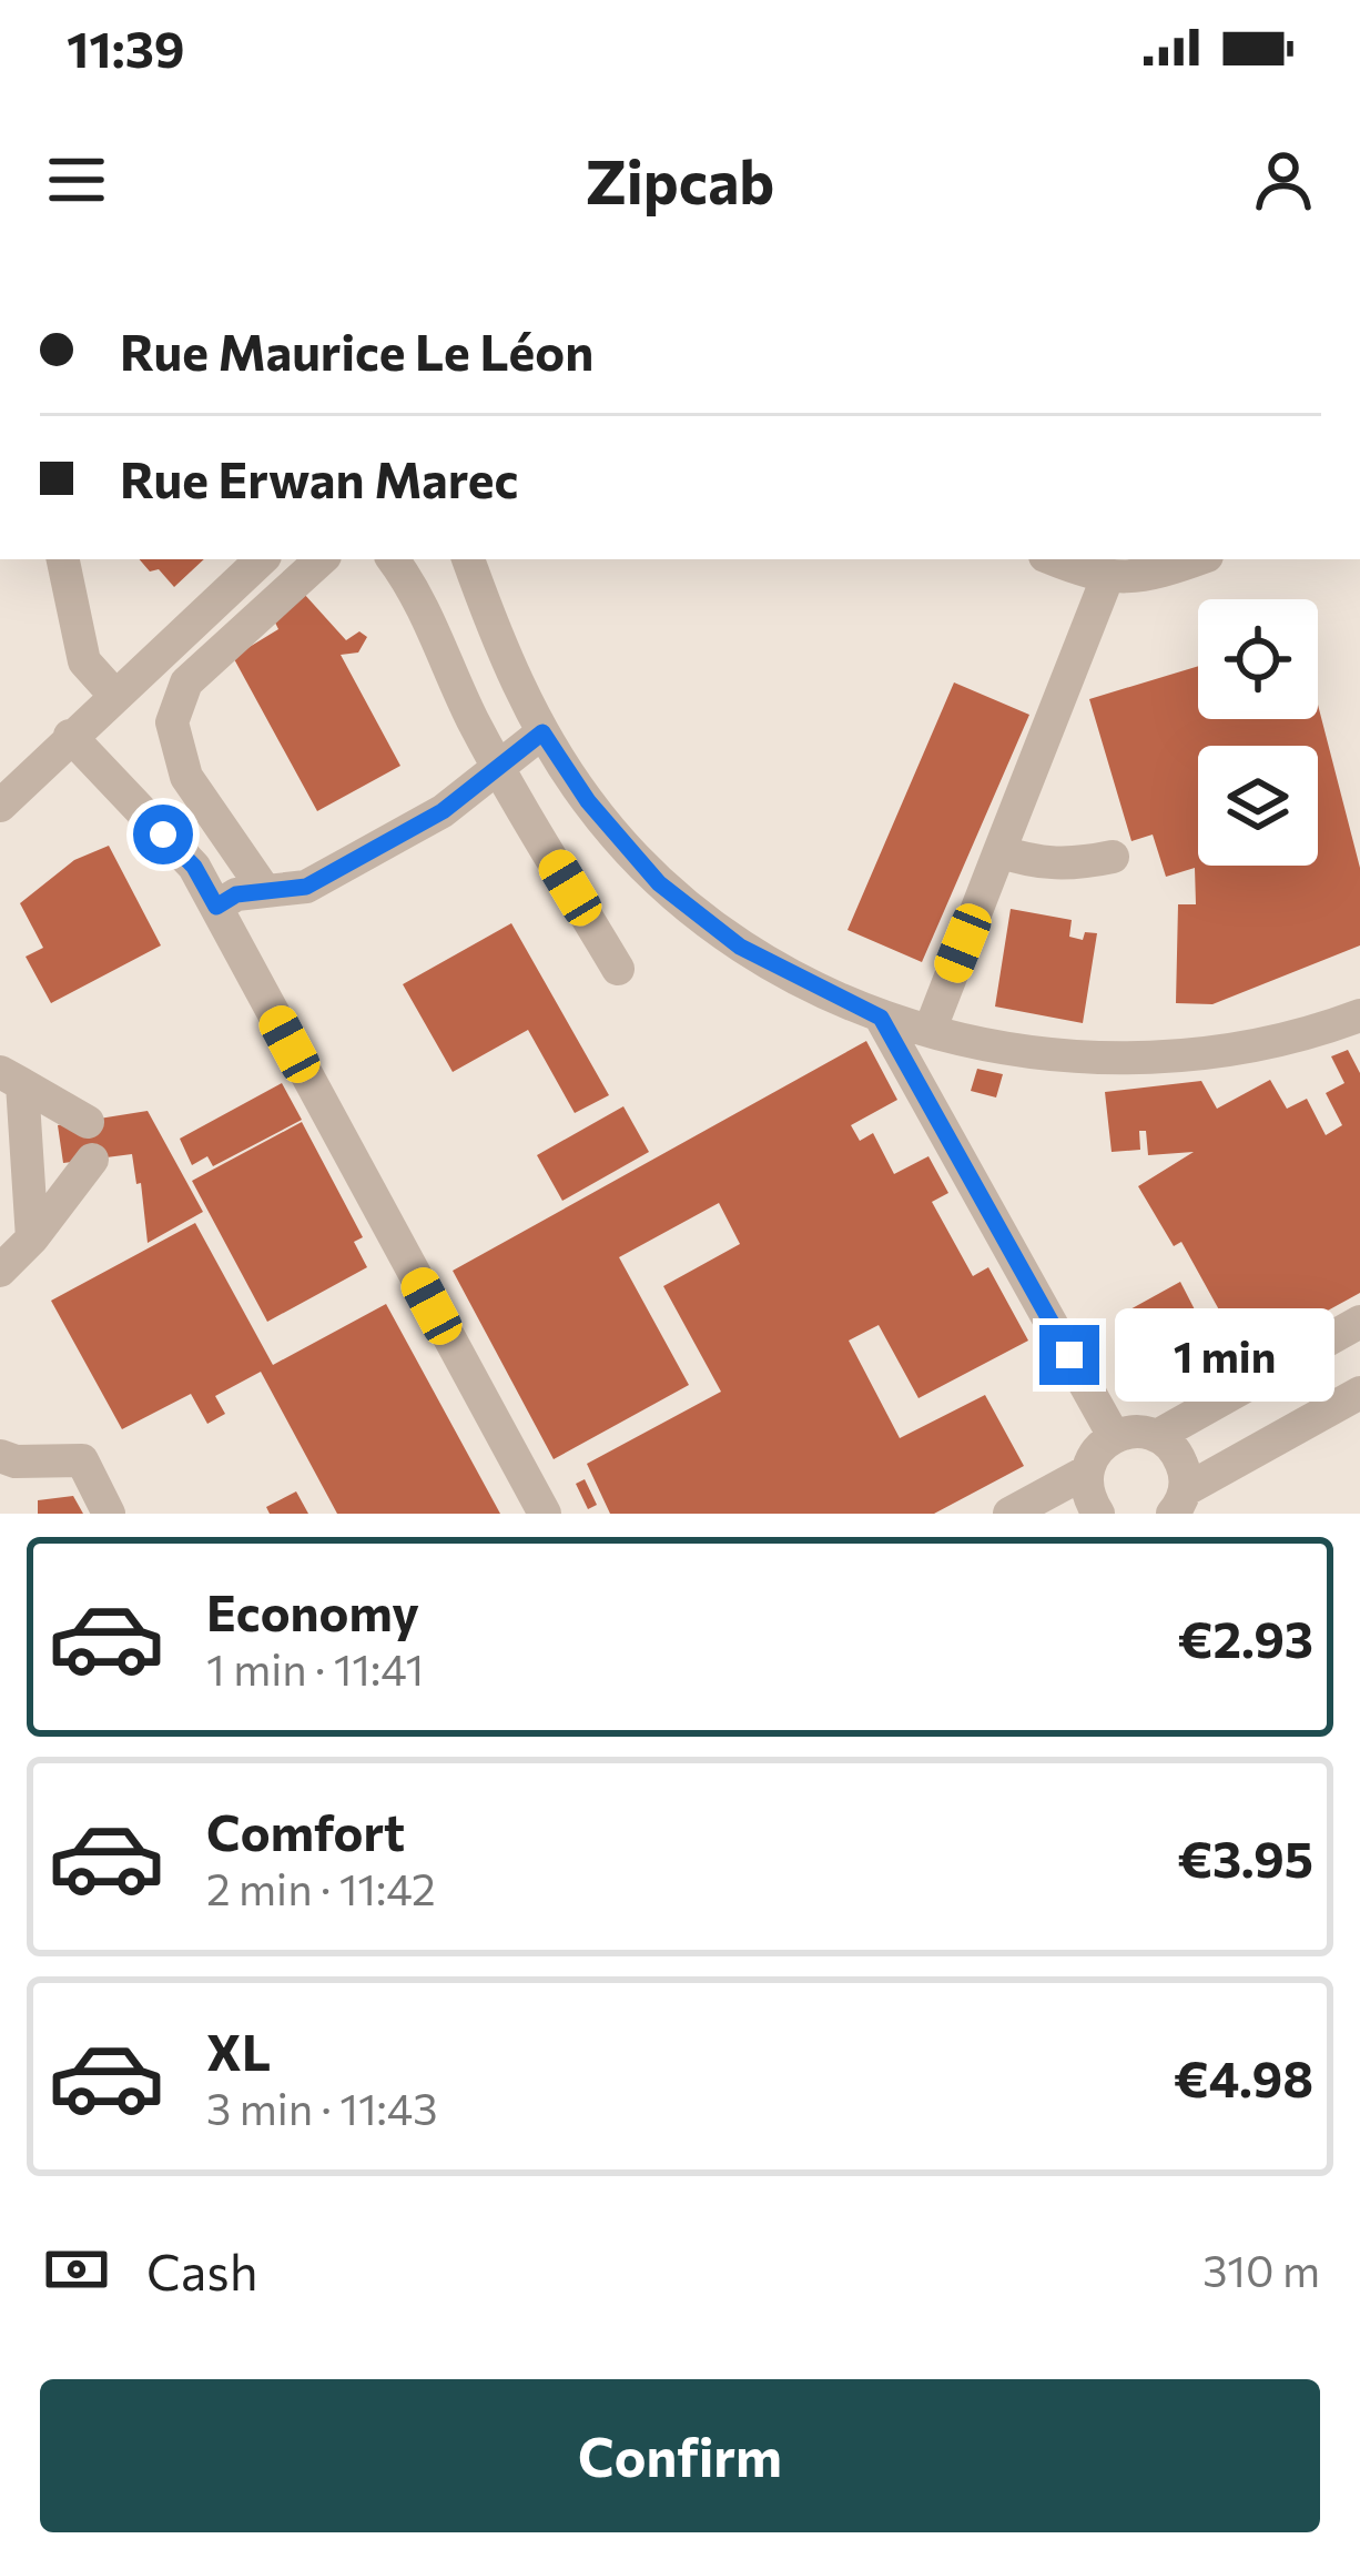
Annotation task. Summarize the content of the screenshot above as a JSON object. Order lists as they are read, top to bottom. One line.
{"page":{"status":"11:39","header":"Zipcab","banner":["Rue Maurice Le Léon","Rue Erwan Marec"],"bubble":"1 min","list":[{"name":"Economy","note":"1 min · 11:41","value":"€2.93"},{"name":"Comfort","note":"2 min · 11:42","value":"€3.95"},{"name":"XL","note":"3 min · 11:43","value":"€4.98"}],"pay":["Cash","310 m"],"buttons":"Confirm"}}
